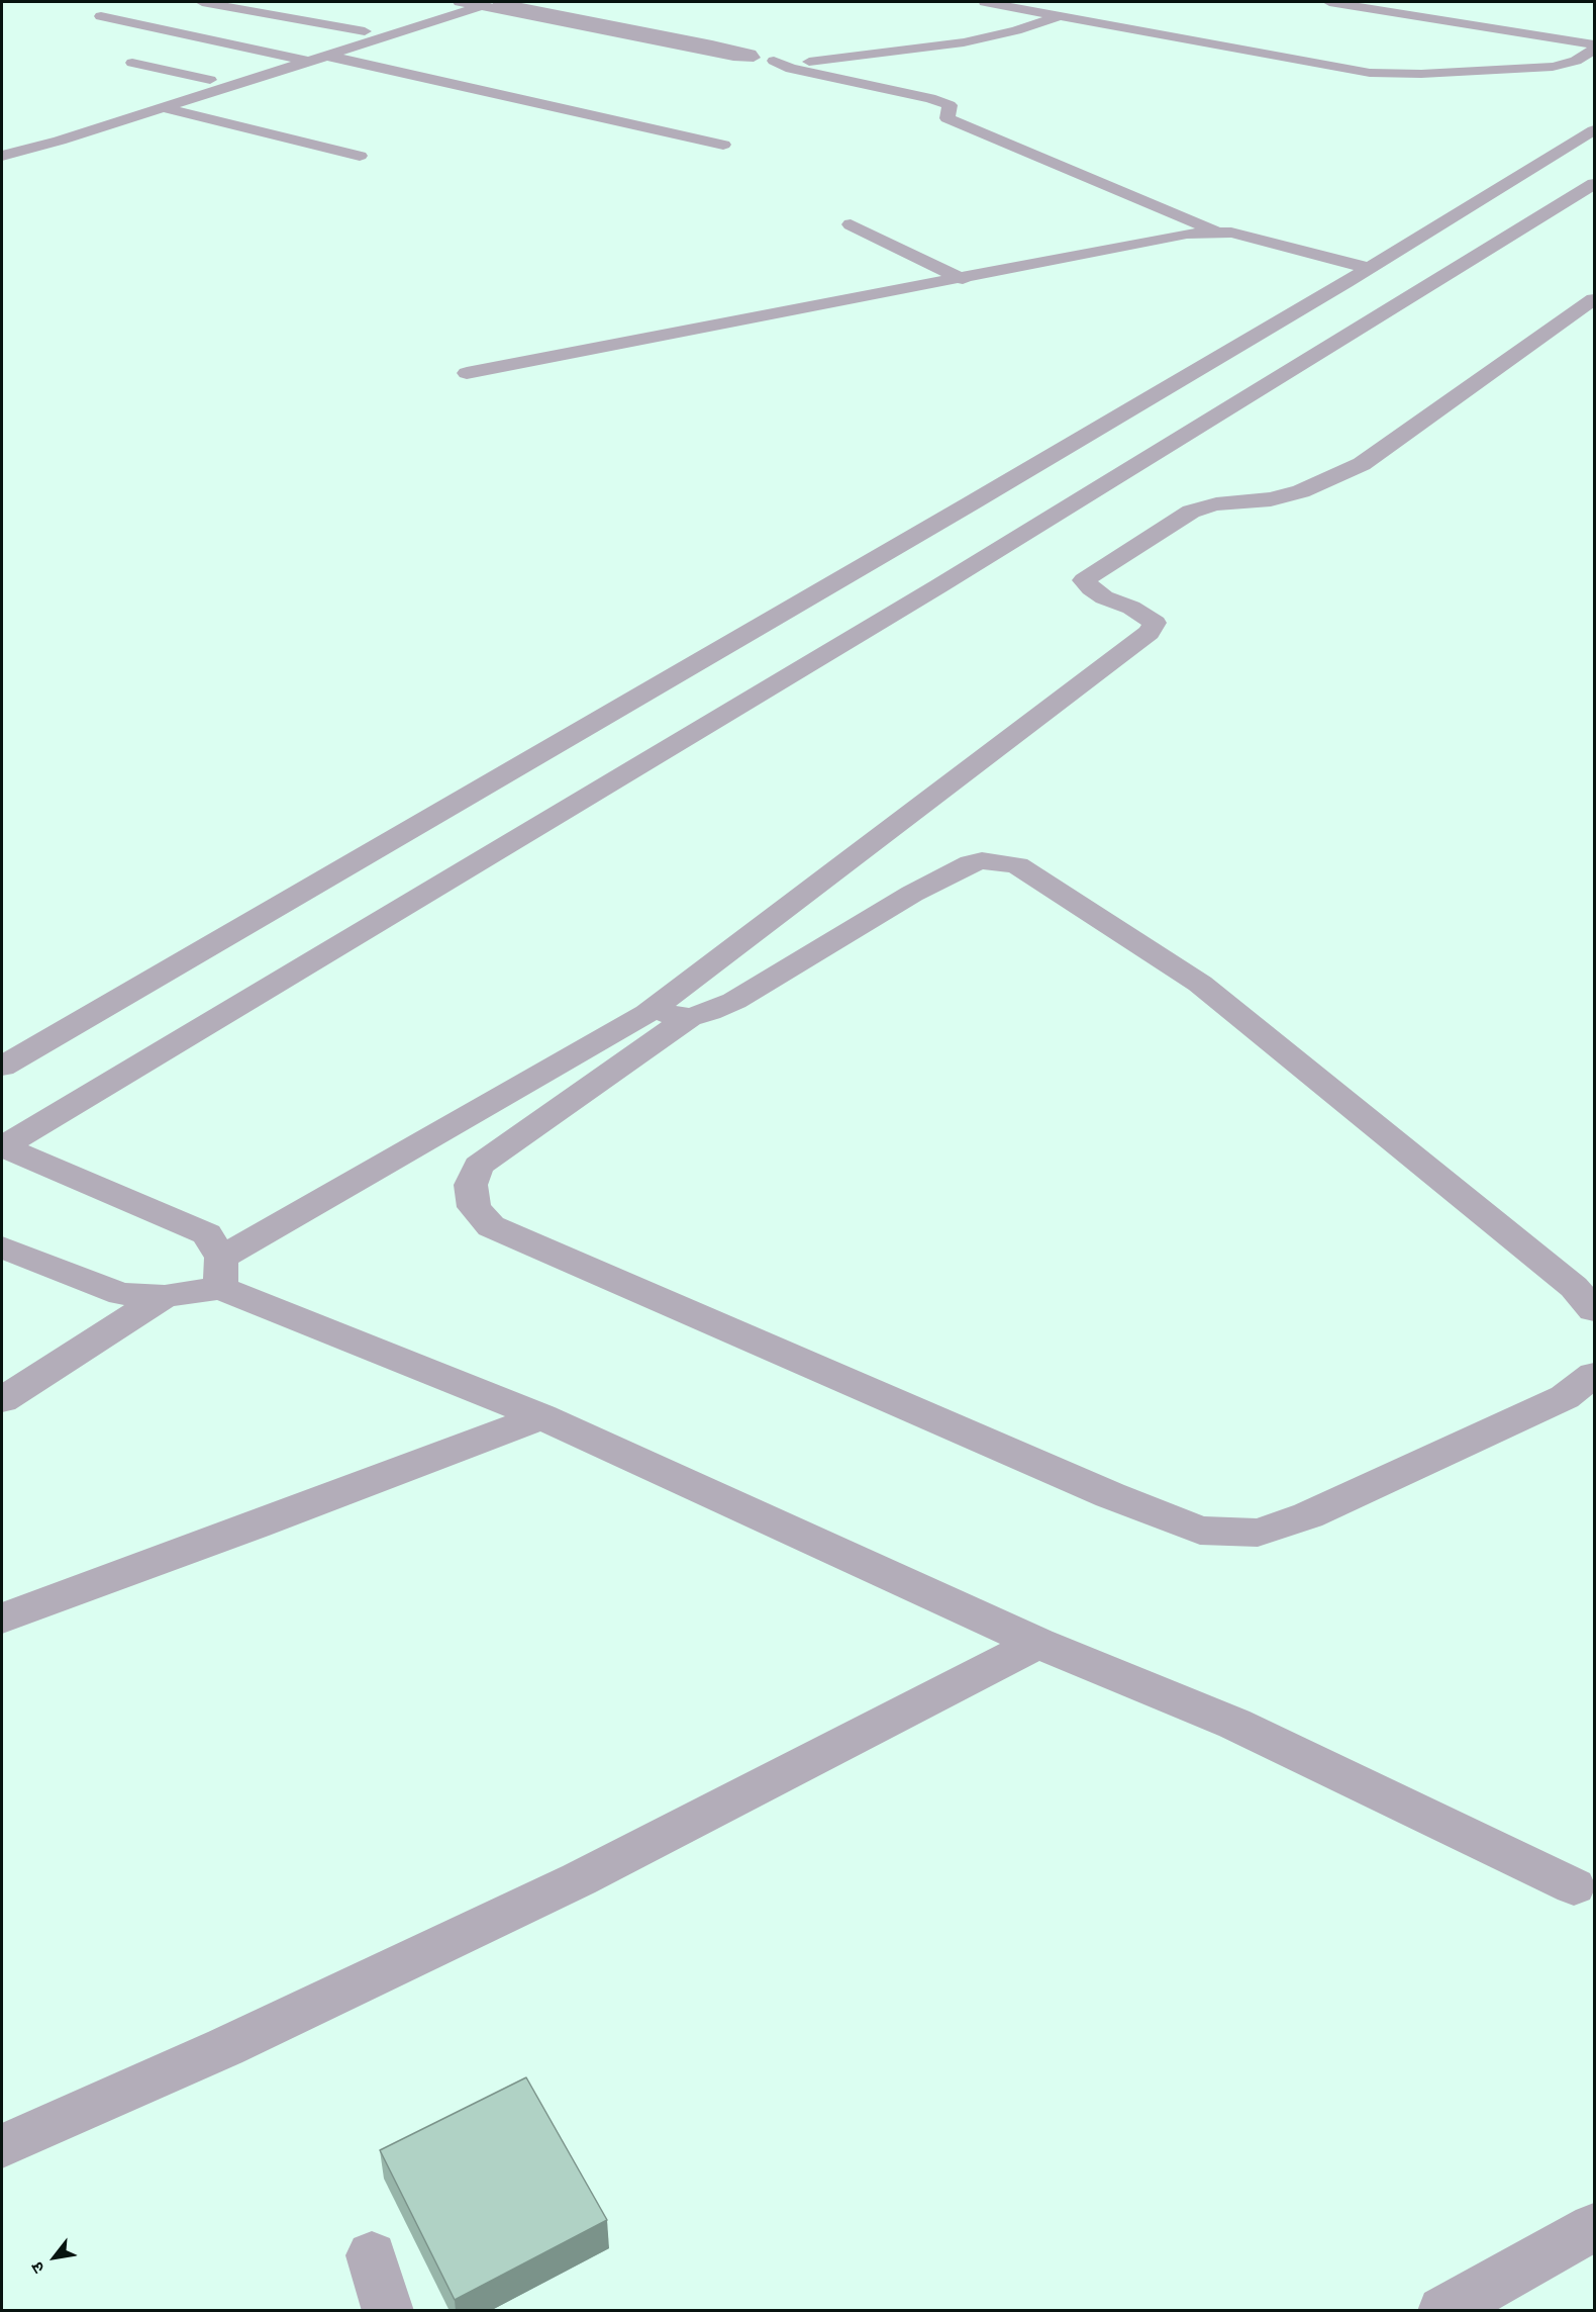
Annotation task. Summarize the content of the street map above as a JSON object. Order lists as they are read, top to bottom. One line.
{"north":"bottom left"}
